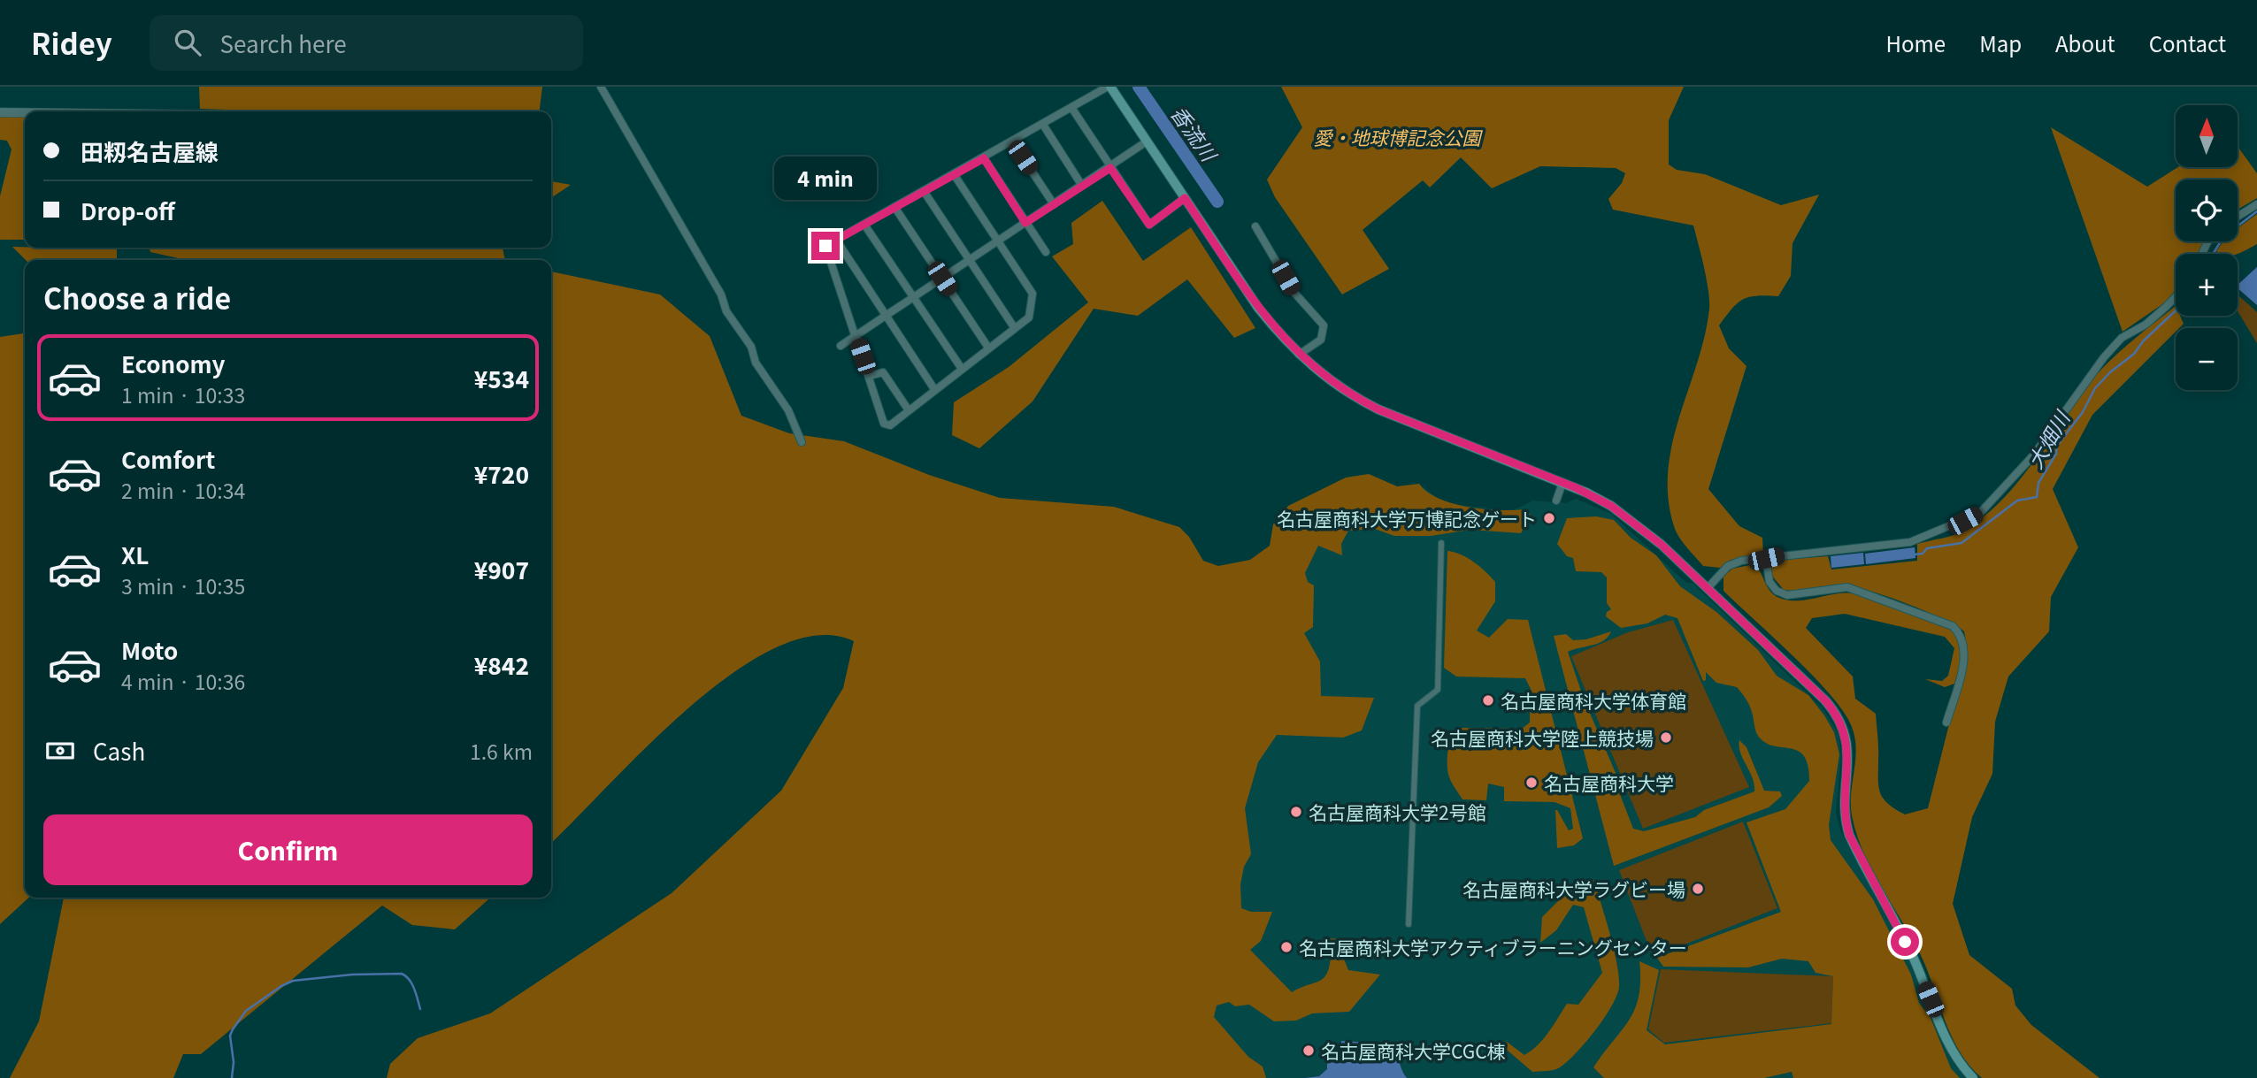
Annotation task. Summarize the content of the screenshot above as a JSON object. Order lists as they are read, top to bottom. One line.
{"water":["香流川","大畑川"],"parks":["愛・地球博記念公園"],"places":["名古屋商科大学万博記念ゲート","名古屋商科大学体育館","名古屋商科大学陸上競技場","名古屋商科大学","名古屋商科大学2号館","名古屋商科大学ラグビー場","名古屋商科大学アクティブラーニングセンター","名古屋商科大学CGC棟"],"north":"top","page":{"header":"Ridey","search":"Search here","nav":["Home","Map","About","Contact"],"map_buttons":["+","−"],"banner":["田籾名古屋線","Drop-off"],"bubble":"4 min","heading":"Choose a ride","list":[{"name":"Economy","note":"1 min · 10:33","value":"¥534"},{"name":"Comfort","note":"2 min · 10:34","value":"¥720"},{"name":"XL","note":"3 min · 10:35","value":"¥907"},{"name":"Moto","note":"4 min · 10:36","value":"¥842"}],"pay":["Cash","1.6 km"],"buttons":"Confirm"}}
